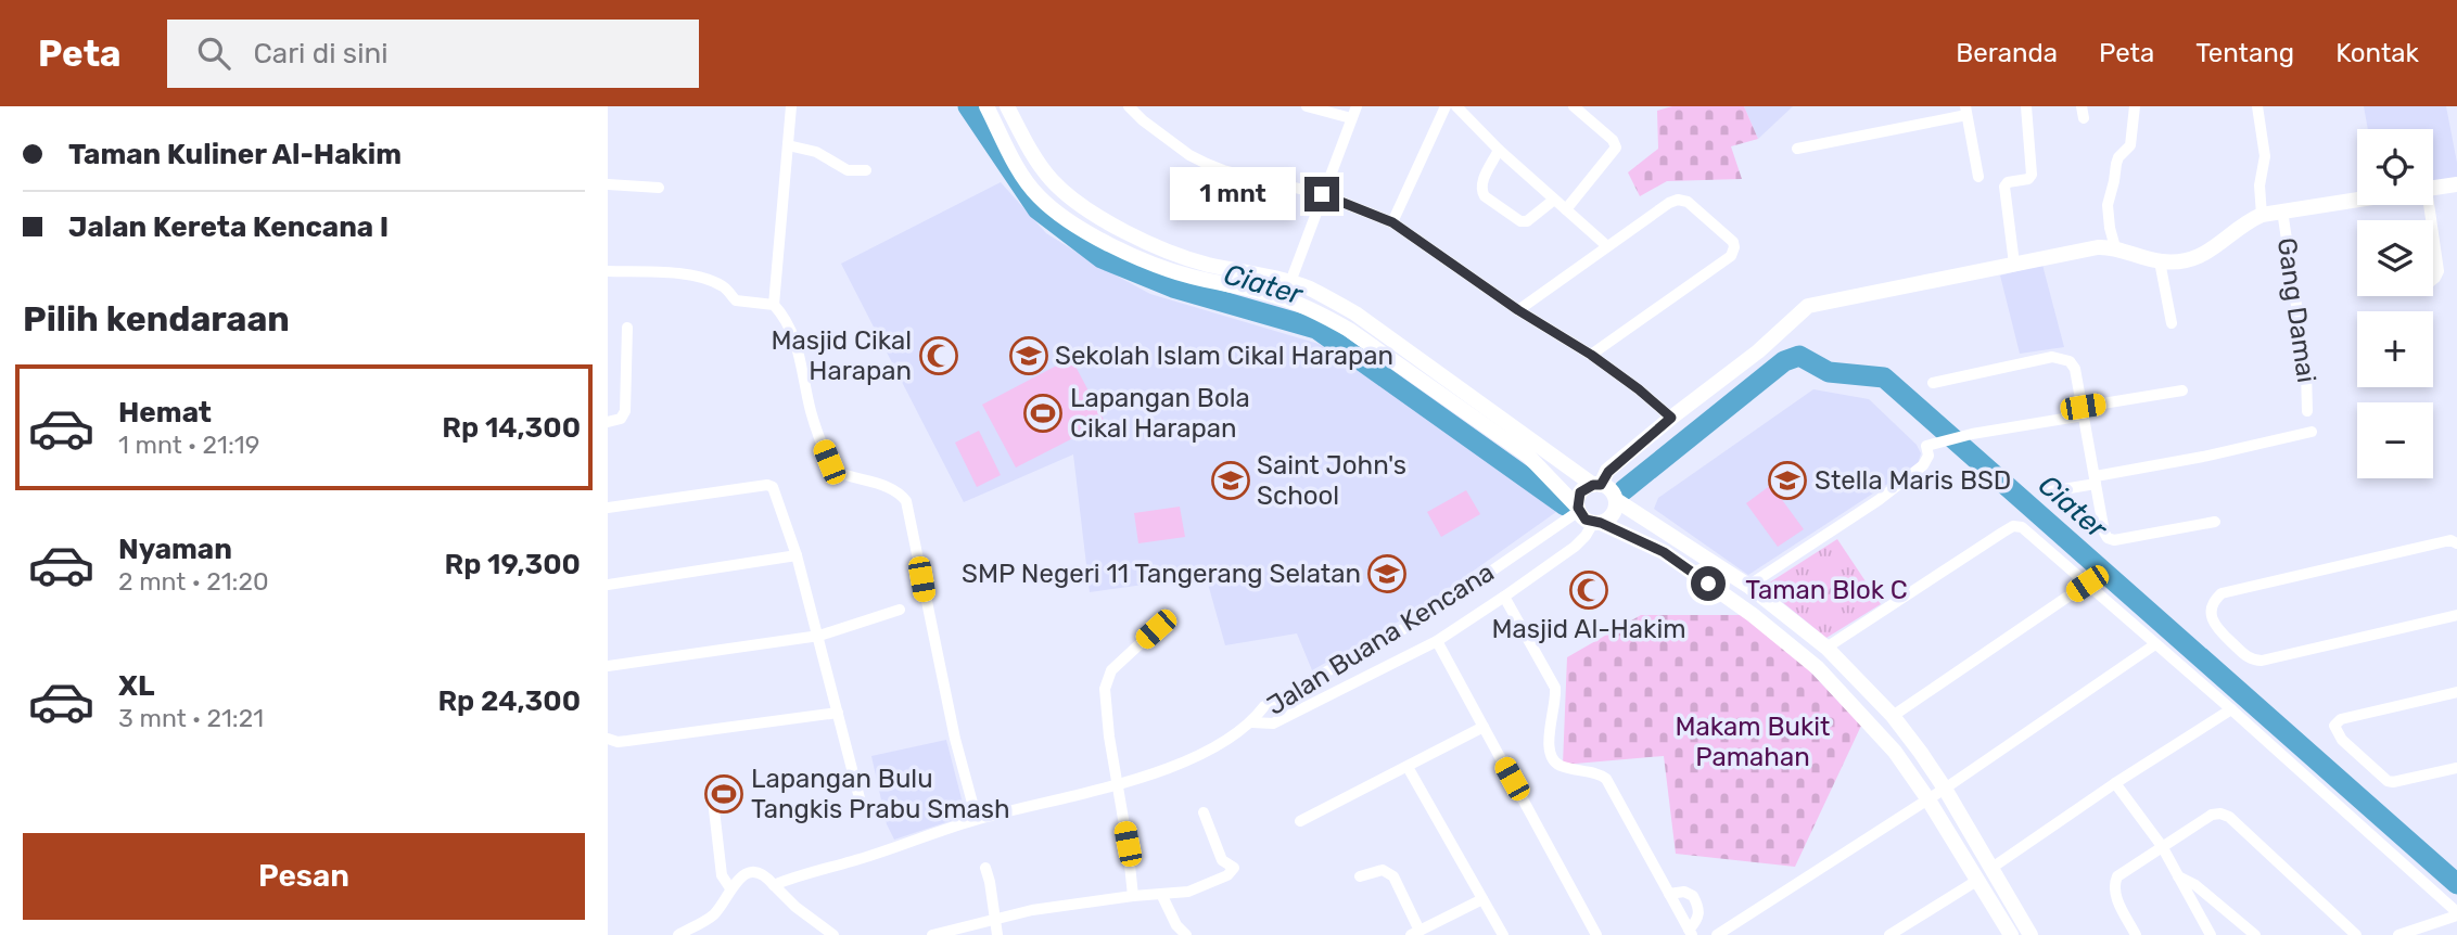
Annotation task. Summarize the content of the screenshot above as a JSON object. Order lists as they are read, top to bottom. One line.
{"streets":{"street":["Gang Damai","Jalan Buana Kencana"]},"water":["Ciater"],"parks":["Taman Blok C","Makam Bukit Pamahan"],"places":{"mosque":["Masjid Cikal Harapan","Masjid Al-Hakim"],"school or university":["Sekolah Islam Cikal Harapan","Saint John's School","Stella Maris BSD","SMP Negeri 11 Tangerang Selatan"],"sports":["Lapangan Bola Cikal Harapan","Lapangan Bulu Tangkis Prabu Smash"]},"page":{"header":"Peta","search":"Cari di sini","nav":["Beranda","Peta","Tentang","Kontak"],"banner":["Taman Kuliner Al-Hakim","Jalan Kereta Kencana I"],"map_buttons":["+","−"],"bubble":"1 mnt","heading":"Pilih kendaraan","list":[{"name":"Hemat","note":"1 mnt · 21:19","value":"Rp 14,300"},{"name":"Nyaman","note":"2 mnt · 21:20","value":"Rp 19,300"},{"name":"XL","note":"3 mnt · 21:21","value":"Rp 24,300"}],"buttons":"Pesan"}}
